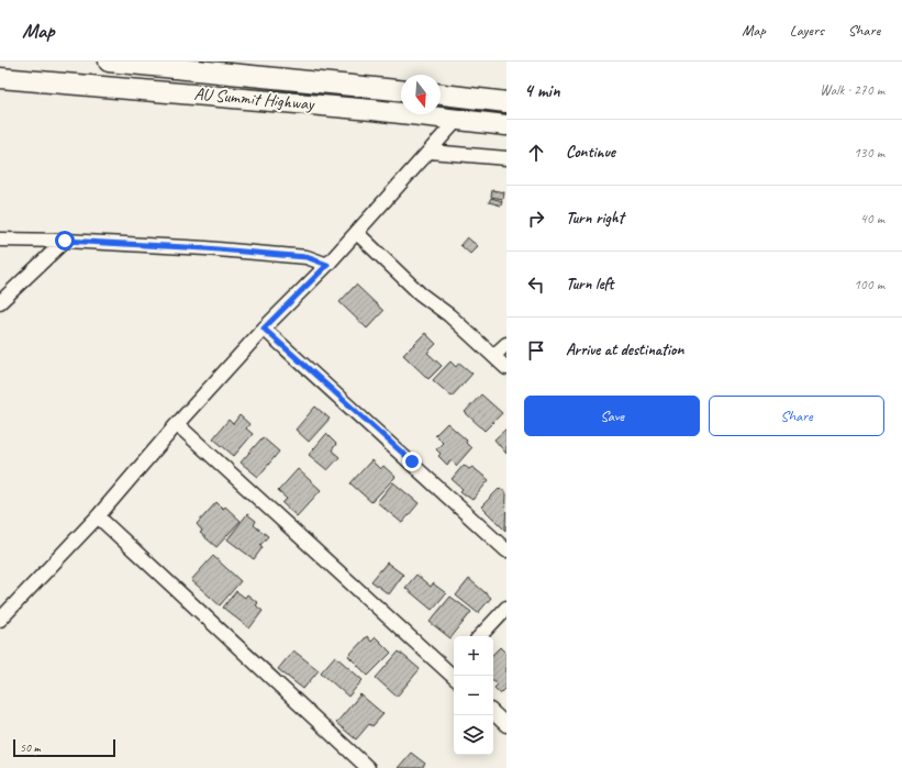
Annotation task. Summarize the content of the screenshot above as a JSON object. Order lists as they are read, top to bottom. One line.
{"streets":{"main road":["AU Summit Highway"]},"scale_bar":"50 m","north":"bottom","page":{"header":"Map","nav":["Map","Layers","Share"],"heading":["4 min","Walk · 270 m"],"list":[["Continue","130 m"],["Turn right","40 m"],["Turn left","100 m"],"Arrive at destination"],"buttons":["Save","Share"],"map_buttons":["+","−"],"scale":"50 m"}}
